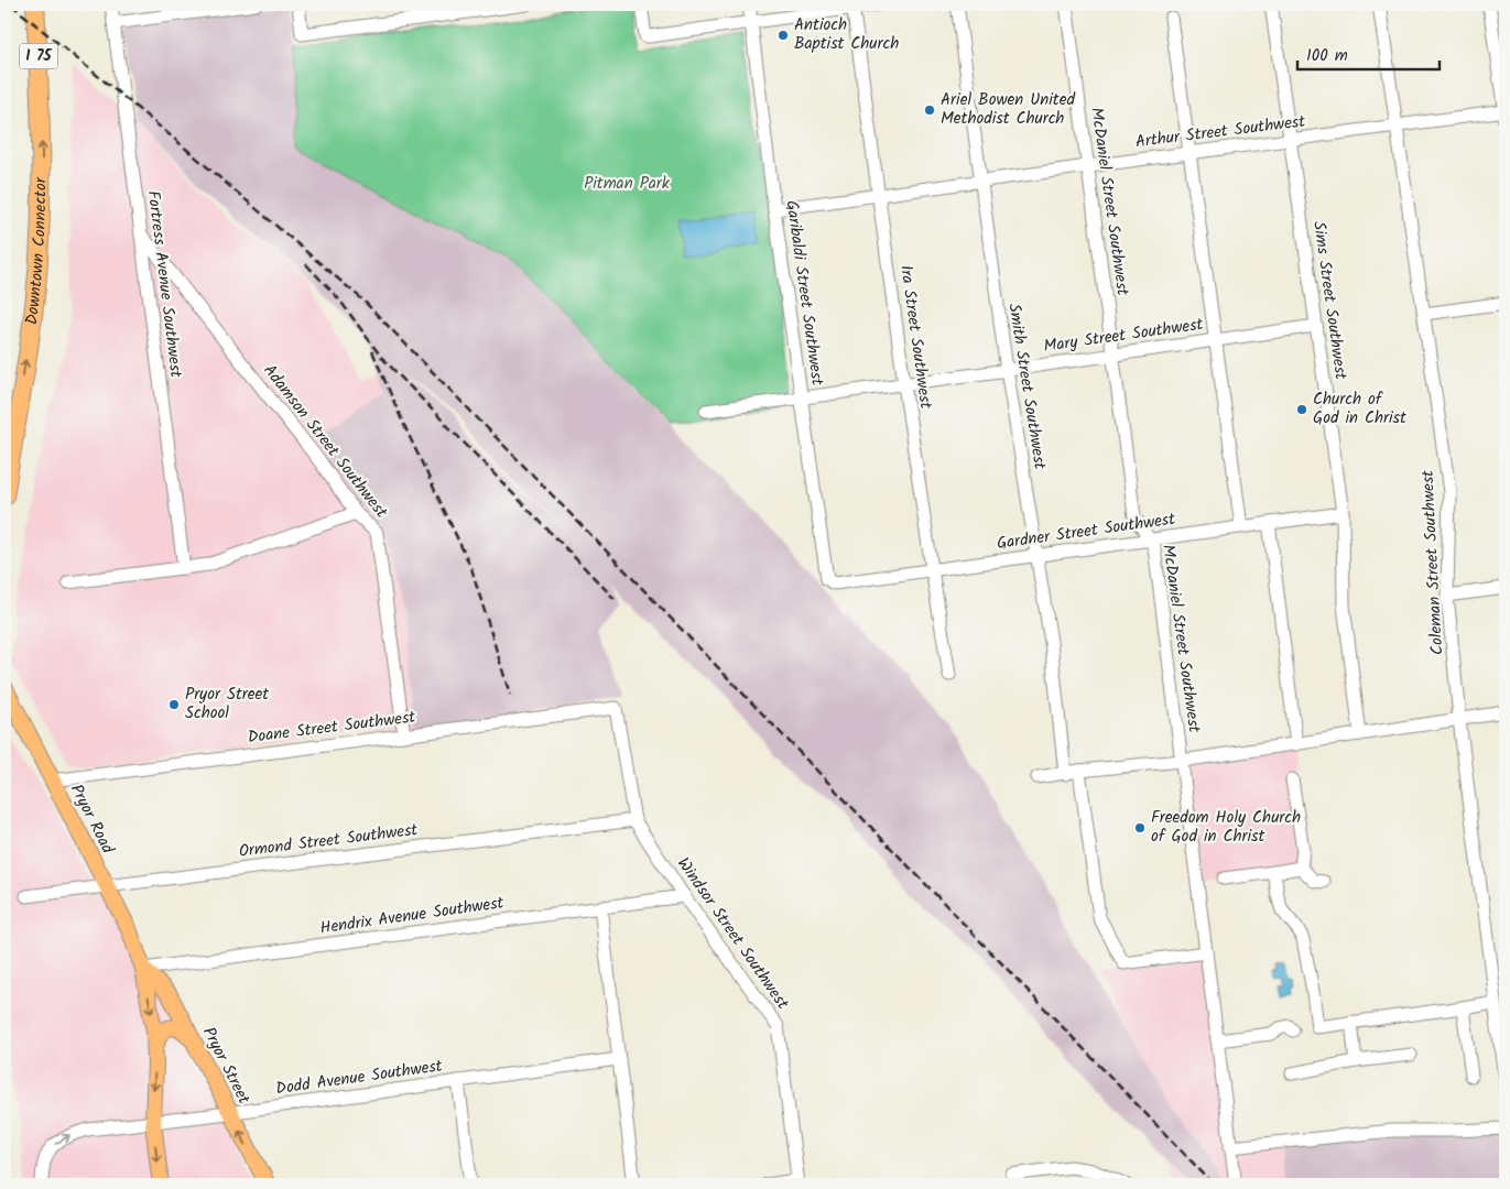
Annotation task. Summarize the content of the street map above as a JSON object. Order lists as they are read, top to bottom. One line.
{"streets":{"highway":["I 75","Downtown Connector"],"main road":["Pryor Road","Pryor Street"],"street":["Arthur Street Southwest","McDaniel Street Southwest","Fortress Avenue Southwest","Garibaldi Street Southwest","Sims Street Southwest","Mary Street Southwest","Ira Street Southwest","Smith Street Southwest","Adamson Street Southwest","Gardner Street Southwest","Coleman Street Southwest","Doane Street Southwest","Ormond Street Southwest","Hendrix Avenue Southwest","Windsor Street Southwest","Dodd Avenue Southwest"]},"crossings":[["Arthur Street Southwest","McDaniel Street Southwest"],["Arthur Street Southwest","Garibaldi Street Southwest"],["Arthur Street Southwest","Sims Street Southwest"],["Arthur Street Southwest","Ira Street Southwest"],["Arthur Street Southwest","Smith Street Southwest"],["Arthur Street Southwest","Coleman Street Southwest"],["McDaniel Street Southwest","Mary Street Southwest"],["McDaniel Street Southwest","Gardner Street Southwest"],["Fortress Avenue Southwest","Adamson Street Southwest"],["Garibaldi Street Southwest","Mary Street Southwest"],["Garibaldi Street Southwest","Gardner Street Southwest"],["Sims Street Southwest","Mary Street Southwest"],["Sims Street Southwest","Gardner Street Southwest"],["Mary Street Southwest","Ira Street Southwest"],["Mary Street Southwest","Smith Street Southwest"],["Ira Street Southwest","Gardner Street Southwest"],["Smith Street Southwest","Gardner Street Southwest"],["Adamson Street Southwest","Doane Street Southwest"],["Doane Street Southwest","Pryor Road"],["Doane Street Southwest","Windsor Street Southwest"],["Pryor Road","Ormond Street Southwest"],["Pryor Road","Hendrix Avenue Southwest"],["Pryor Road","Pryor Street"],["Pryor Road","Dodd Avenue Southwest"],["Ormond Street Southwest","Windsor Street Southwest"],["Hendrix Avenue Southwest","Windsor Street Southwest"],["Hendrix Avenue Southwest","Pryor Street"],["Pryor Street","Dodd Avenue Southwest"]],"one_way":["Downtown Connector","Pryor Road"],"parks":["Pitman Park"],"places":["Antioch Baptist Church","Ariel Bowen United Methodist Church","Church of God in Christ","Pryor Street School","Freedom Holy Church of God in Christ"],"scale_bar":"100 m"}
